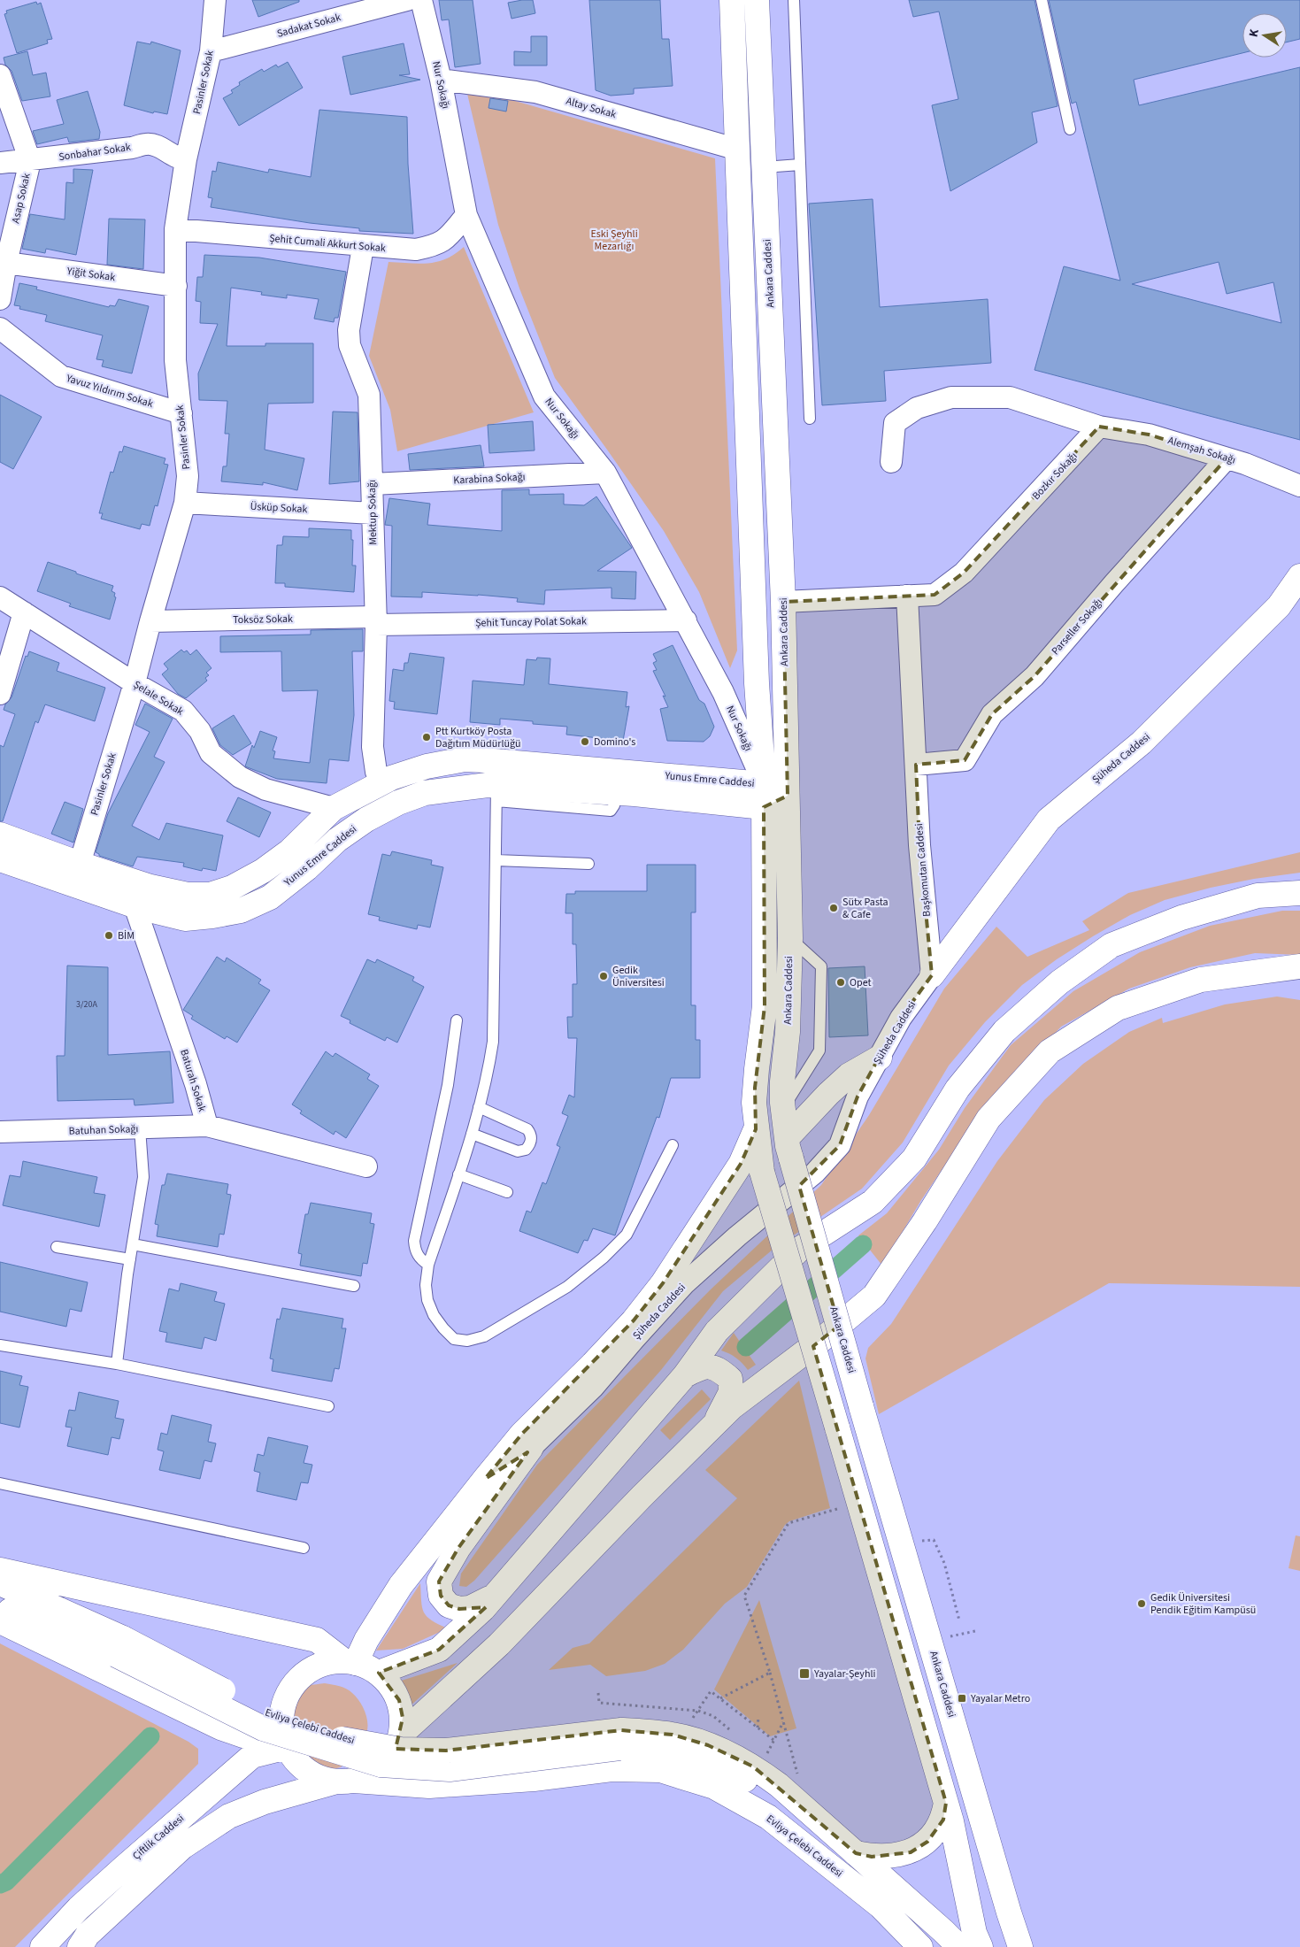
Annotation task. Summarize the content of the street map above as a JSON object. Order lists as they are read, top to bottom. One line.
{"streets":{"street":["Sadakat Sokak","Pasinler Sokak","Nur Sokağı","Altay Sokak","Sonbahar Sokak","Asap Sokak","Şehit Cumali Akkurt Sokak","Ankara Caddesi","Yiğit Sokak","Yavuz Yıldırım Sokak","Alemşah Sokağı","Bozkır Sokağı","Karabina Sokağı","Üsküp Sokak","Mektup Sokağı","Toksöz Sokak","Şehit Tuncay Polat Sokak","Parseller Sokağı","Şelale Sokak","Şüheda Caddesi","Yunus Emre Caddesi","Başkomutan Caddesi","Baturah Sokak","Batuhan Sokağı","Evliya Çelebi Caddesi","Çiftlik Caddesi"]},"crossings":[["Sadakat Sokak","Pasinler Sokak"],["Pasinler Sokak","Sonbahar Sokak"],["Pasinler Sokak","Şehit Cumali Akkurt Sokak"],["Pasinler Sokak","Yiğit Sokak"],["Pasinler Sokak","Yavuz Yıldırım Sokak"],["Pasinler Sokak","Üsküp Sokak"],["Pasinler Sokak","Toksöz Sokak"],["Pasinler Sokak","Şelale Sokak"],["Pasinler Sokak","Yunus Emre Caddesi"],["Nur Sokağı","Altay Sokak"],["Nur Sokağı","Şehit Cumali Akkurt Sokak"],["Nur Sokağı","Karabina Sokağı"],["Nur Sokağı","Şehit Tuncay Polat Sokak"],["Nur Sokağı","Yunus Emre Caddesi"],["Sonbahar Sokak","Asap Sokak"],["Asap Sokak","Yiğit Sokak"],["Şehit Cumali Akkurt Sokak","Mektup Sokağı"],["Ankara Caddesi","Bozkır Sokağı"],["Ankara Caddesi","Yunus Emre Caddesi"],["Alemşah Sokağı","Bozkır Sokağı"],["Alemşah Sokağı","Parseller Sokağı"],["Bozkır Sokağı","Başkomutan Caddesi"],["Karabina Sokağı","Mektup Sokağı"],["Üsküp Sokak","Mektup Sokağı"],["Mektup Sokağı","Toksöz Sokak"],["Mektup Sokağı","Şehit Tuncay Polat Sokak"],["Mektup Sokağı","Yunus Emre Caddesi"],["Toksöz Sokak","Şehit Tuncay Polat Sokak"],["Parseller Sokağı","Başkomutan Caddesi"],["Şelale Sokak","Yunus Emre Caddesi"],["Şüheda Caddesi","Başkomutan Caddesi"],["Yunus Emre Caddesi","Baturah Sokak"],["Baturah Sokak","Batuhan Sokağı"],["Evliya Çelebi Caddesi","Çiftlik Caddesi"]],"parks":["Eski Şeyhli Mezarlığı"],"places":{"other":["Ptt Kurtköy Posta Dağıtım Müdürlüğü","Domino's","Sütx Pasta & Cafe","BİM","Gedik Üniversitesi","Opet","Gedik Üniversitesi Pendik Eğitim Kampüsü"],"transit":["Yayalar-Şeyhli","Yayalar Metro"]},"house_numbers":["3/20A"],"north":"left"}
